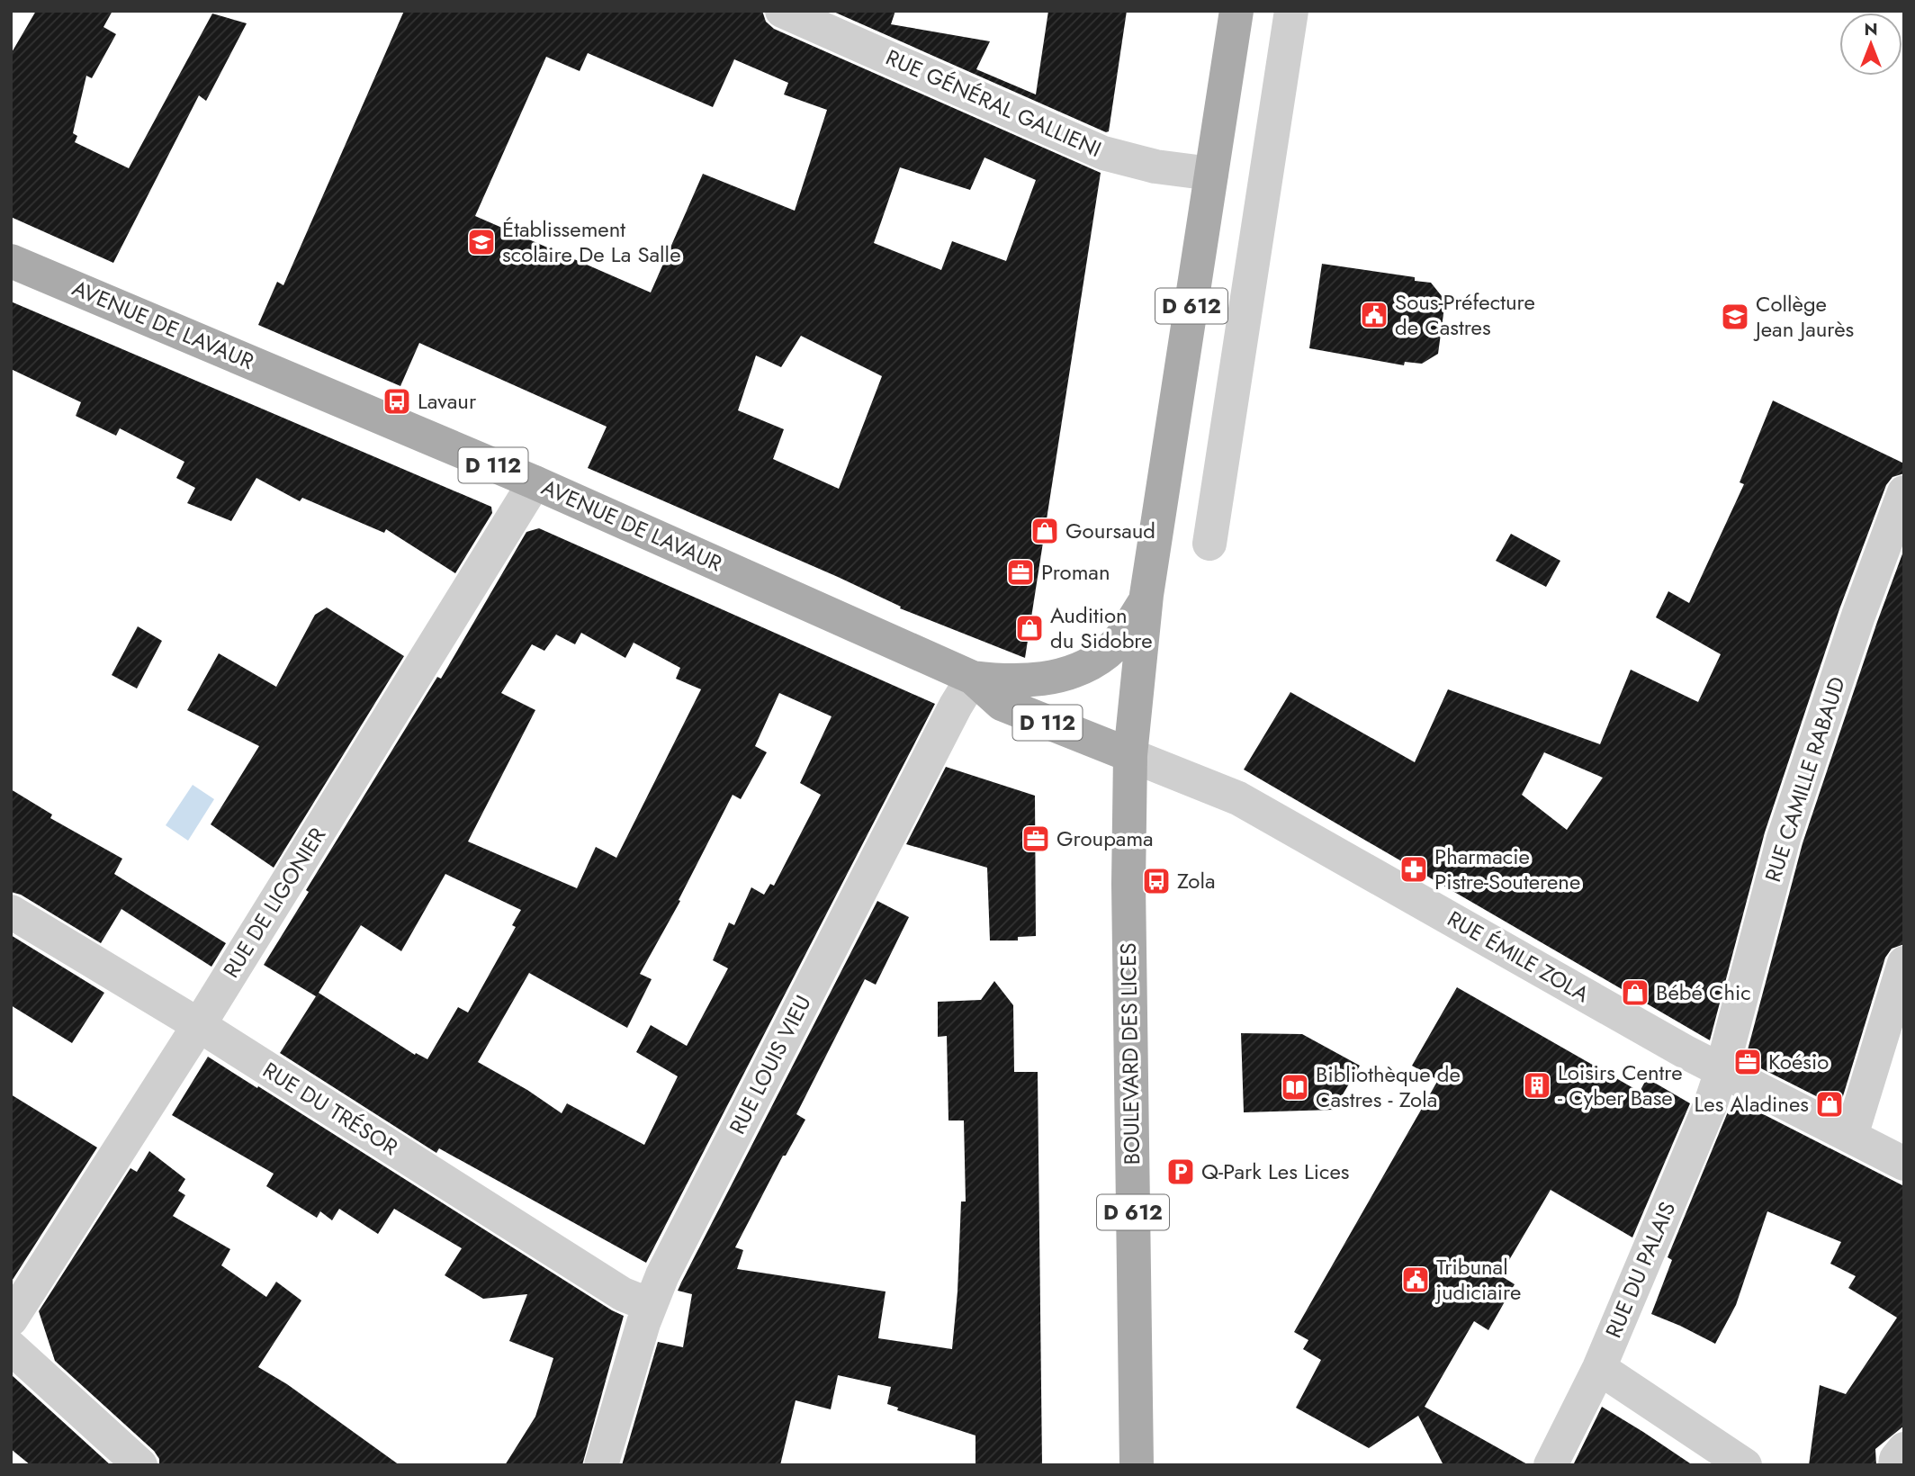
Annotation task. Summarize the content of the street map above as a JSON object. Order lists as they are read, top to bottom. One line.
{"streets":{"main road":["D 612","AVENUE DE LAVAUR","D 112","BOULEVARD DES LICES"],"street":["RUE GÉNÉRAL GALLIENI","RUE CAMILLE RABAUD","RUE DE LIGONIER","RUE ÉMILE ZOLA","RUE LOUIS VIEU","RUE DU TRÉSOR","RUE DU PALAIS"]},"crossings":[["RUE GÉNÉRAL GALLIENI","D 612"],["D 612","AVENUE DE LAVAUR"],["D 612","RUE ÉMILE ZOLA"],["D 612","BOULEVARD DES LICES"],["AVENUE DE LAVAUR","RUE DE LIGONIER"],["AVENUE DE LAVAUR","RUE ÉMILE ZOLA"],["AVENUE DE LAVAUR","BOULEVARD DES LICES"],["AVENUE DE LAVAUR","RUE LOUIS VIEU"],["RUE CAMILLE RABAUD","RUE ÉMILE ZOLA"],["RUE CAMILLE RABAUD","RUE DU PALAIS"],["RUE DE LIGONIER","RUE DU TRÉSOR"],["RUE ÉMILE ZOLA","BOULEVARD DES LICES"],["RUE ÉMILE ZOLA","RUE DU PALAIS"],["RUE LOUIS VIEU","RUE DU TRÉSOR"]],"places":{"school or university":["Établissement scolaire De La Salle","Collège Jean Jaurès"],"public building":["Sous-Préfecture de Castres","Tribunal judiciaire"],"bus stop":["Lavaur","Zola"],"shop":["Goursaud","Audition du Sidobre","Bébé Chic","Les Aladines"],"office":["Proman","Groupama","Koésio"],"pharmacy":["Pharmacie Pistre-Souterene"],"building":["Loisirs Centre - Cyber Base"],"library":["Bibliothèque de Castres - Zola"],"parking":["Q-Park Les Lices"]},"north":"top"}
